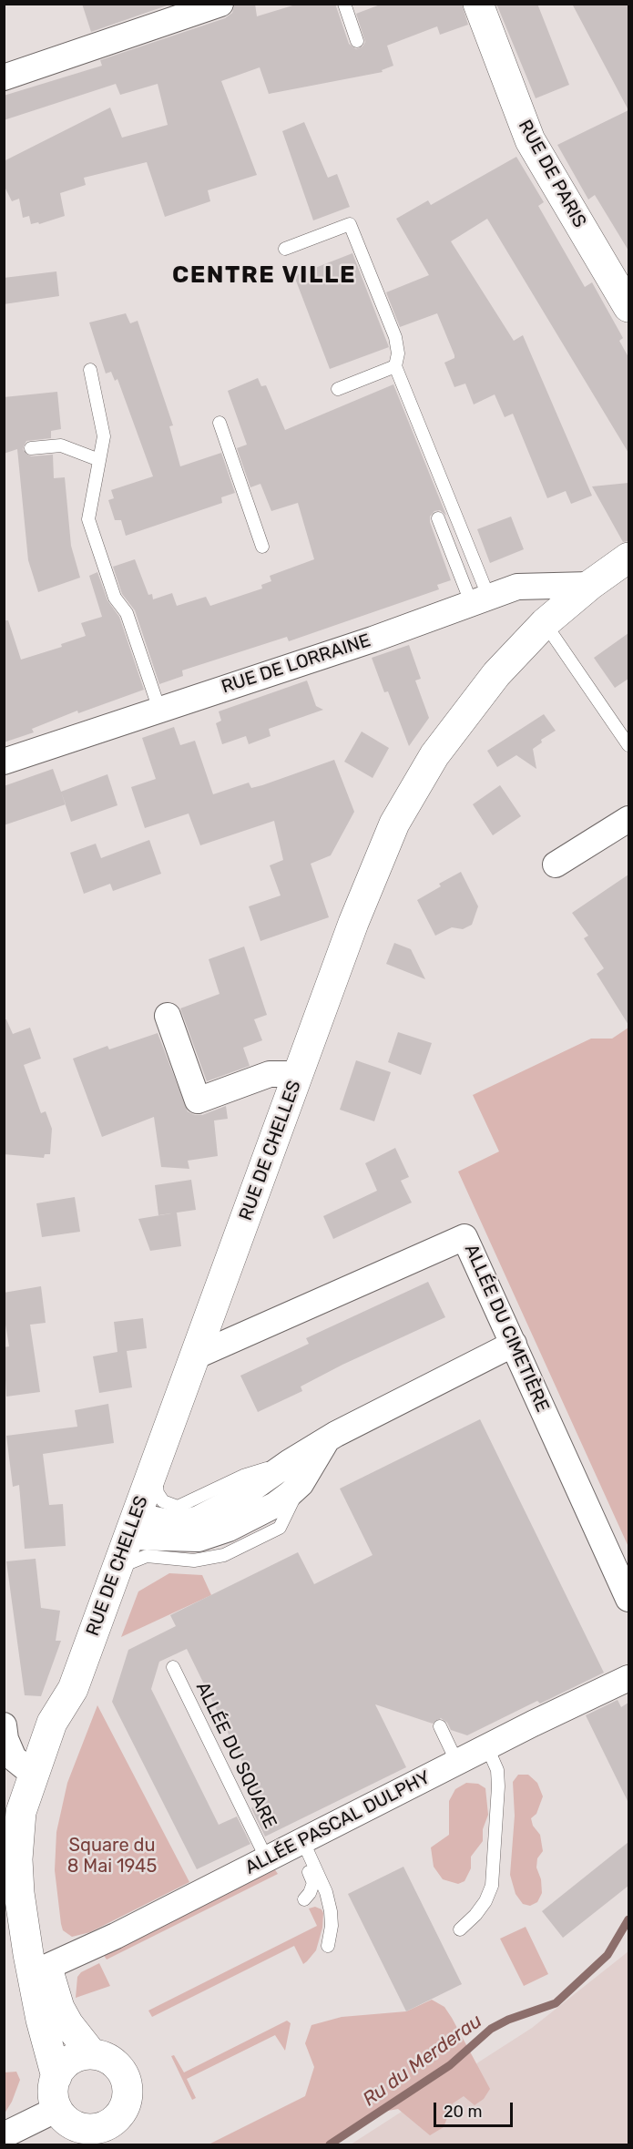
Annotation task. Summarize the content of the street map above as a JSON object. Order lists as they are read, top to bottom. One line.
{"streets":{"main road":["RUE DE PARIS","RUE DE CHELLES"],"street":["RUE DE LORRAINE","ALLÉE DU CIMETIÈRE","ALLÉE PASCAL DULPHY"],"lane":["ALLÉE DU SQUARE"]},"crossings":[["RUE DE LORRAINE","RUE DE CHELLES"],["RUE DE CHELLES","ALLÉE DU CIMETIÈRE"],["ALLÉE DU SQUARE","ALLÉE PASCAL DULPHY"]],"districts":["CENTRE VILLE"],"water":["Ru du Merderau"],"parks":["Square du 8 Mai 1945"],"scale_bar":"20 m"}
